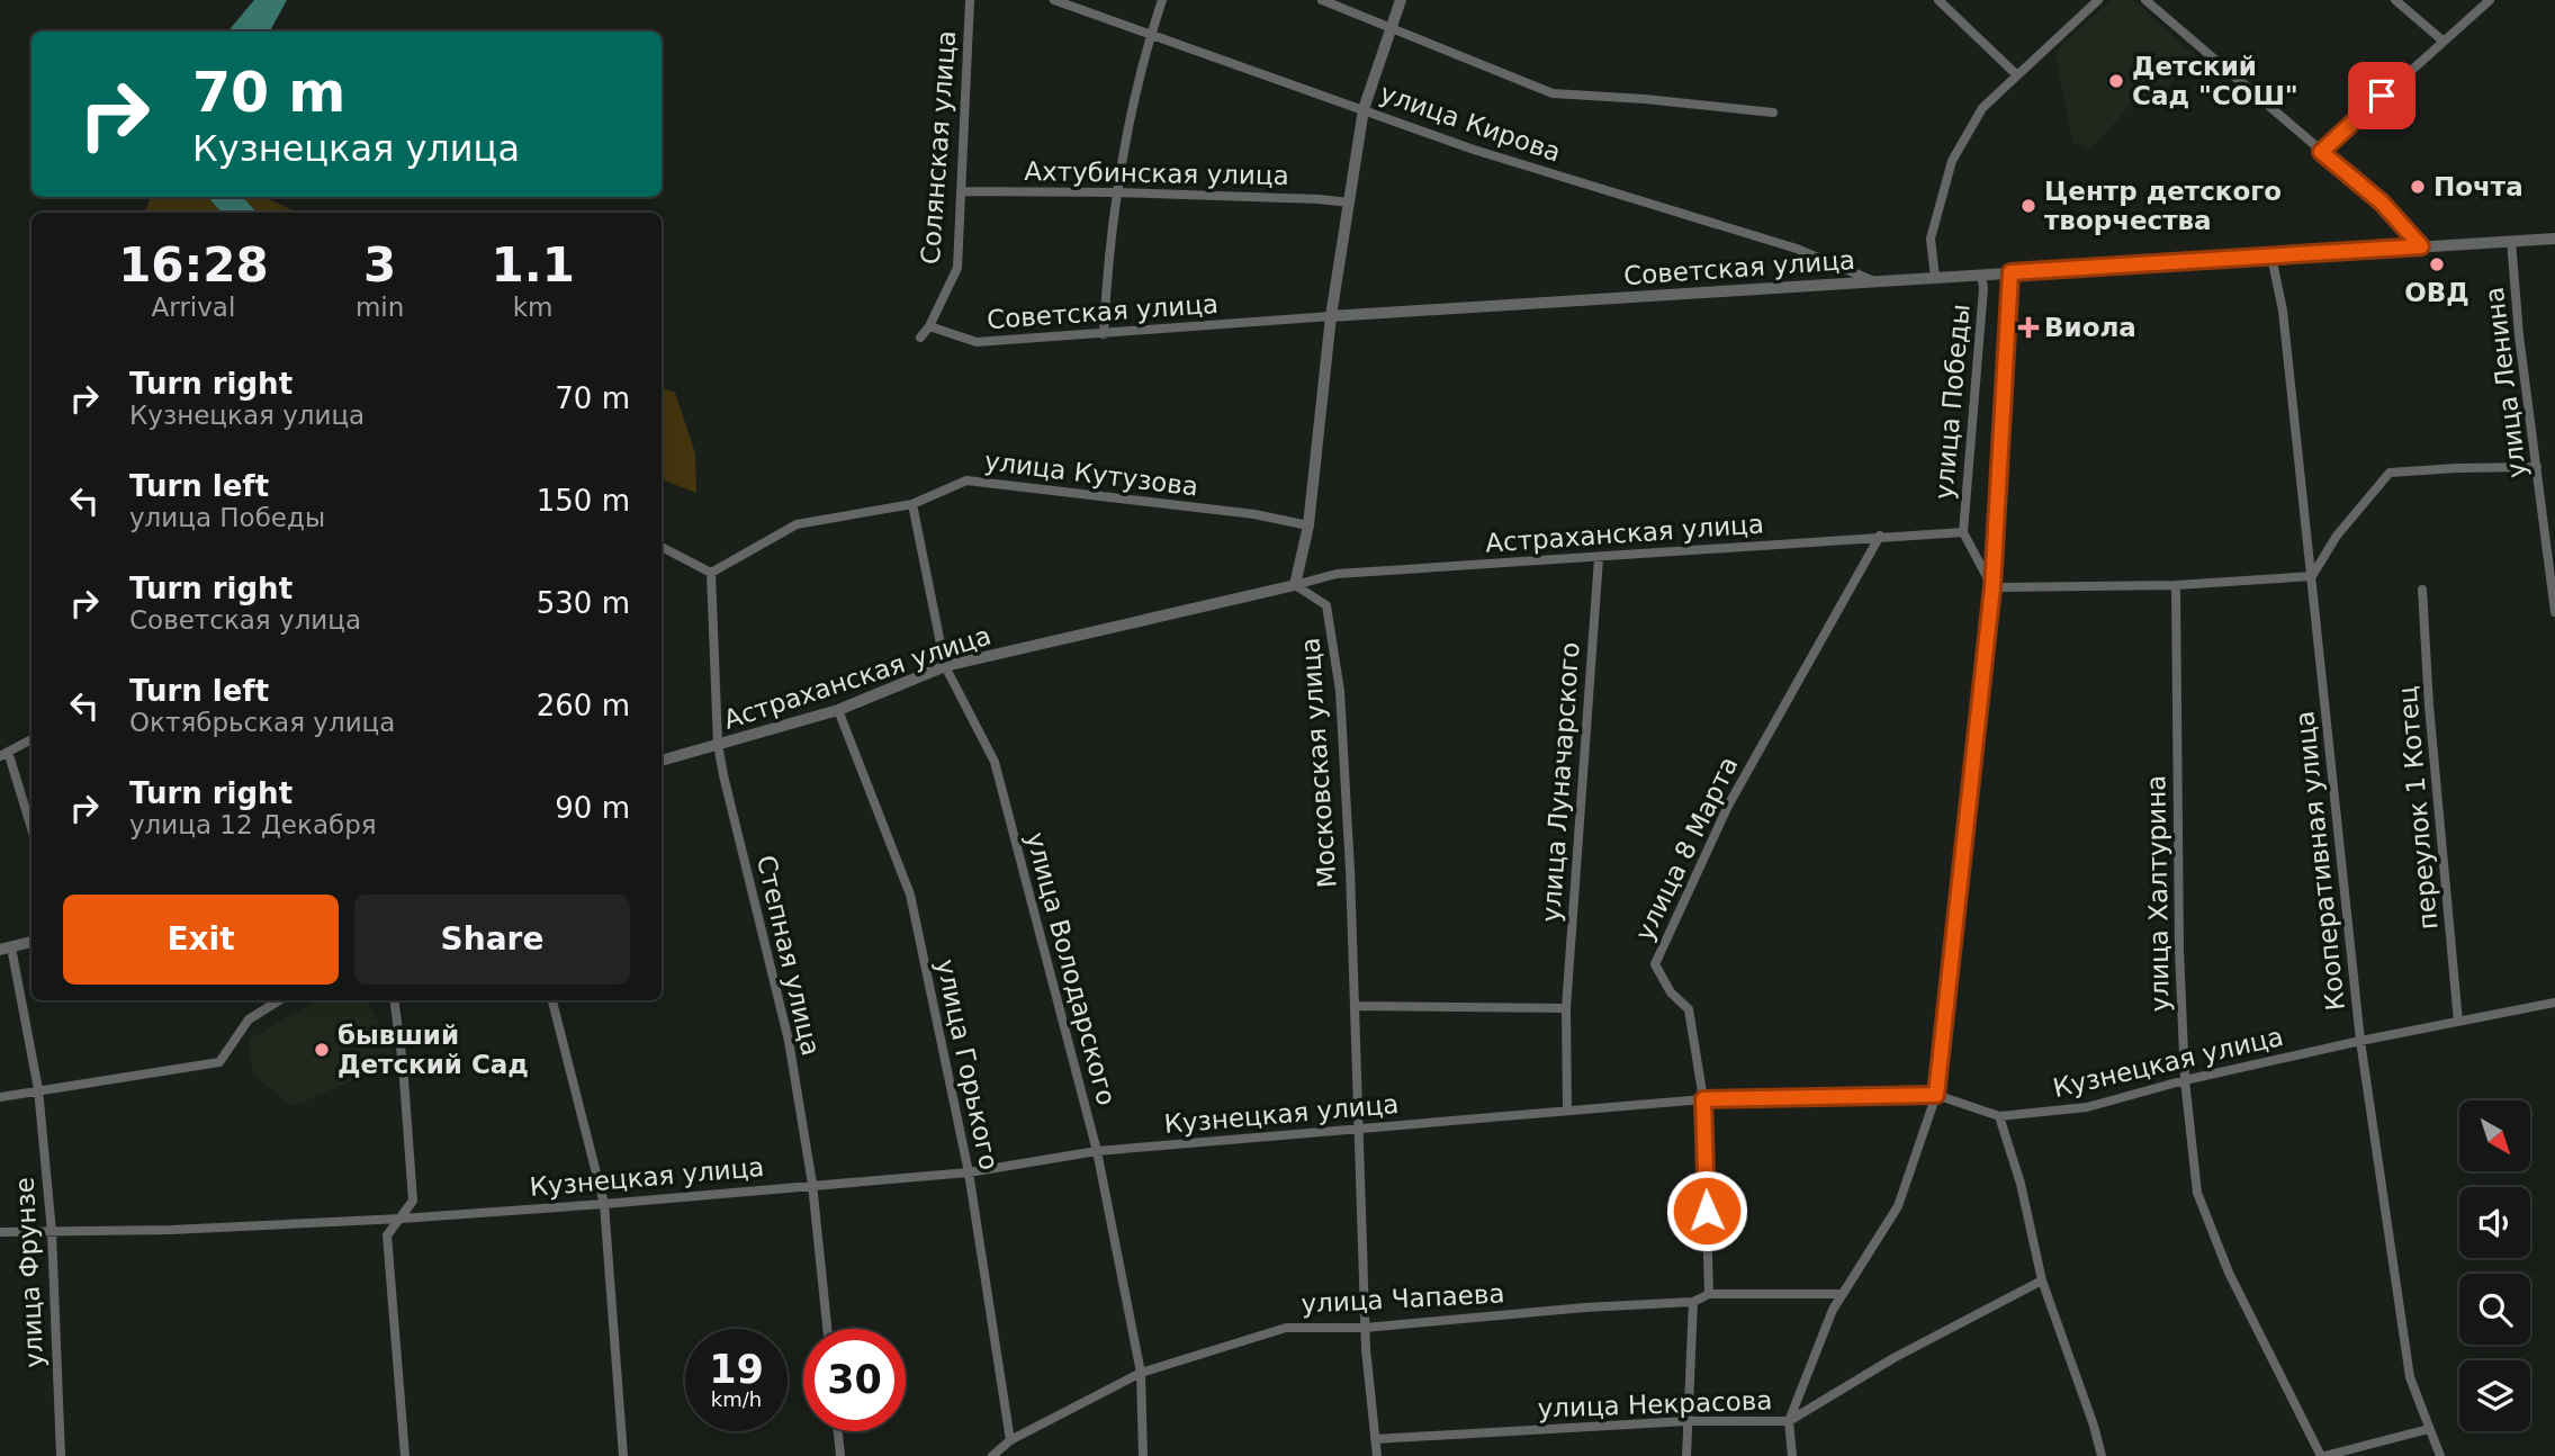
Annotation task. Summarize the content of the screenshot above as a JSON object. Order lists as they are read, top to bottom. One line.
{"streets":{"street":["улица Кирова","Солянская улица","Ахтубинская улица","Советская улица","улица Ленина","улица Победы","улица Кутузова","Астраханская улица","Московская улица","улица Луначарского","переулок 1 Котец","улица 8 Марта","Кооперативная улица","улица Халтурина","Степная улица","улица Володарского","Кузнецкая улица","улица Горького","улица Фрунзе","улица Чапаева","улица Некрасова"]},"crossings":[["улица Кирова","Советская улица"],["Солянская улица","Ахтубинская улица"],["Солянская улица","Советская улица"],["Советская улица","улица Ленина"],["Советская улица","улица Победы"],["Советская улица","Кооперативная улица"],["улица Победы","Астраханская улица"],["улица Победы","Кузнецкая улица"],["улица Победы","улица Чапаева"],["улица Победы","улица Некрасова"],["улица Кутузова","Степная улица"],["улица Кутузова","улица Володарского"],["Астраханская улица","Московская улица"],["Астраханская улица","улица Луначарского"],["Астраханская улица","улица 8 Марта"],["Астраханская улица","Степная улица"],["Астраханская улица","улица Володарского"],["Астраханская улица","улица Горького"],["Московская улица","Кузнецкая улица"],["Московская улица","улица Чапаева"],["Московская улица","улица Некрасова"],["улица Луначарского","Кузнецкая улица"],["переулок 1 Котец","Кузнецкая улица"],["улица 8 Марта","Кузнецкая улица"],["улица 8 Марта","улица Чапаева"],["Кооперативная улица","Кузнецкая улица"],["улица Халтурина","Кузнецкая улица"],["Степная улица","Кузнецкая улица"],["улица Володарского","Кузнецкая улица"],["улица Володарского","улица Чапаева"],["Кузнецкая улица","улица Горького"],["Кузнецкая улица","улица Фрунзе"],["улица Горького","улица Чапаева"]],"places":{"other":["Детский Сад \"СОШ\"","Почта","Центр детского творчества","ОВД","бывший Детский Сад"],"health":["Виола"]},"north":"bottom right","page":{"turn":["70 m","Кузнецкая улица"],"eta":["16:28","Arrival","3","min","1.1","km"],"list":[{"name":"Turn right","note":"Кузнецкая улица","value":"70 m"},{"name":"Turn left","note":"улица Победы","value":"150 m"},{"name":"Turn right","note":"Советская улица","value":"530 m"},{"name":"Turn left","note":"Октябрьская улица","value":"260 m"},{"name":"Turn right","note":"улица 12 Декабря","value":"90 m"}],"buttons":["Exit","Share"],"speed":"19 km/h","limit":"30"}}
